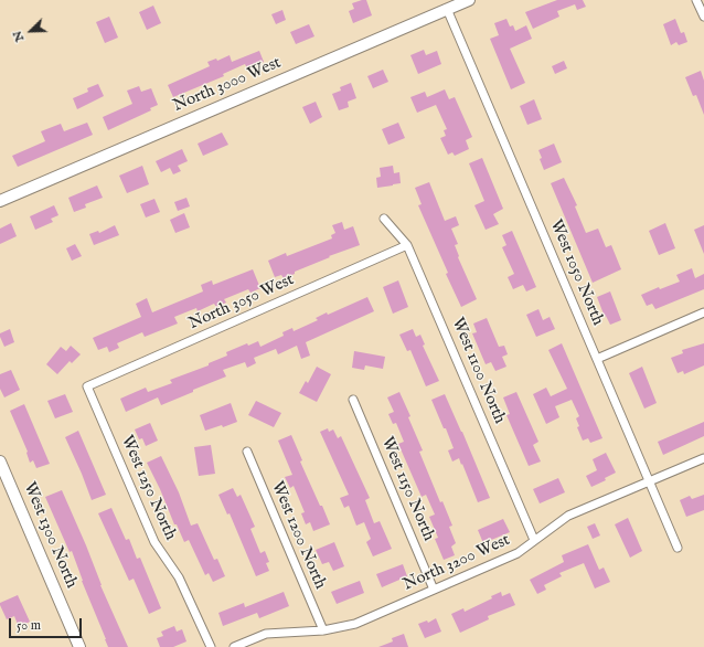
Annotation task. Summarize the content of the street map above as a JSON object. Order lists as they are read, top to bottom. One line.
{"streets":{"main road":["North 3000 West","West 1300 North"],"street":["West 1050 North","North 3050 West","West 1100 North","West 1250 North","West 1150 North","West 1200 North","North 3200 West"]},"crossings":[["North 3000 West","West 1050 North"],["West 1050 North","North 3200 West"],["North 3050 West","West 1100 North"],["North 3050 West","West 1250 North"],["West 1100 North","North 3200 West"],["West 1150 North","North 3200 West"],["West 1200 North","North 3200 West"]],"scale_bar":"50 m","north":"bottom left"}
